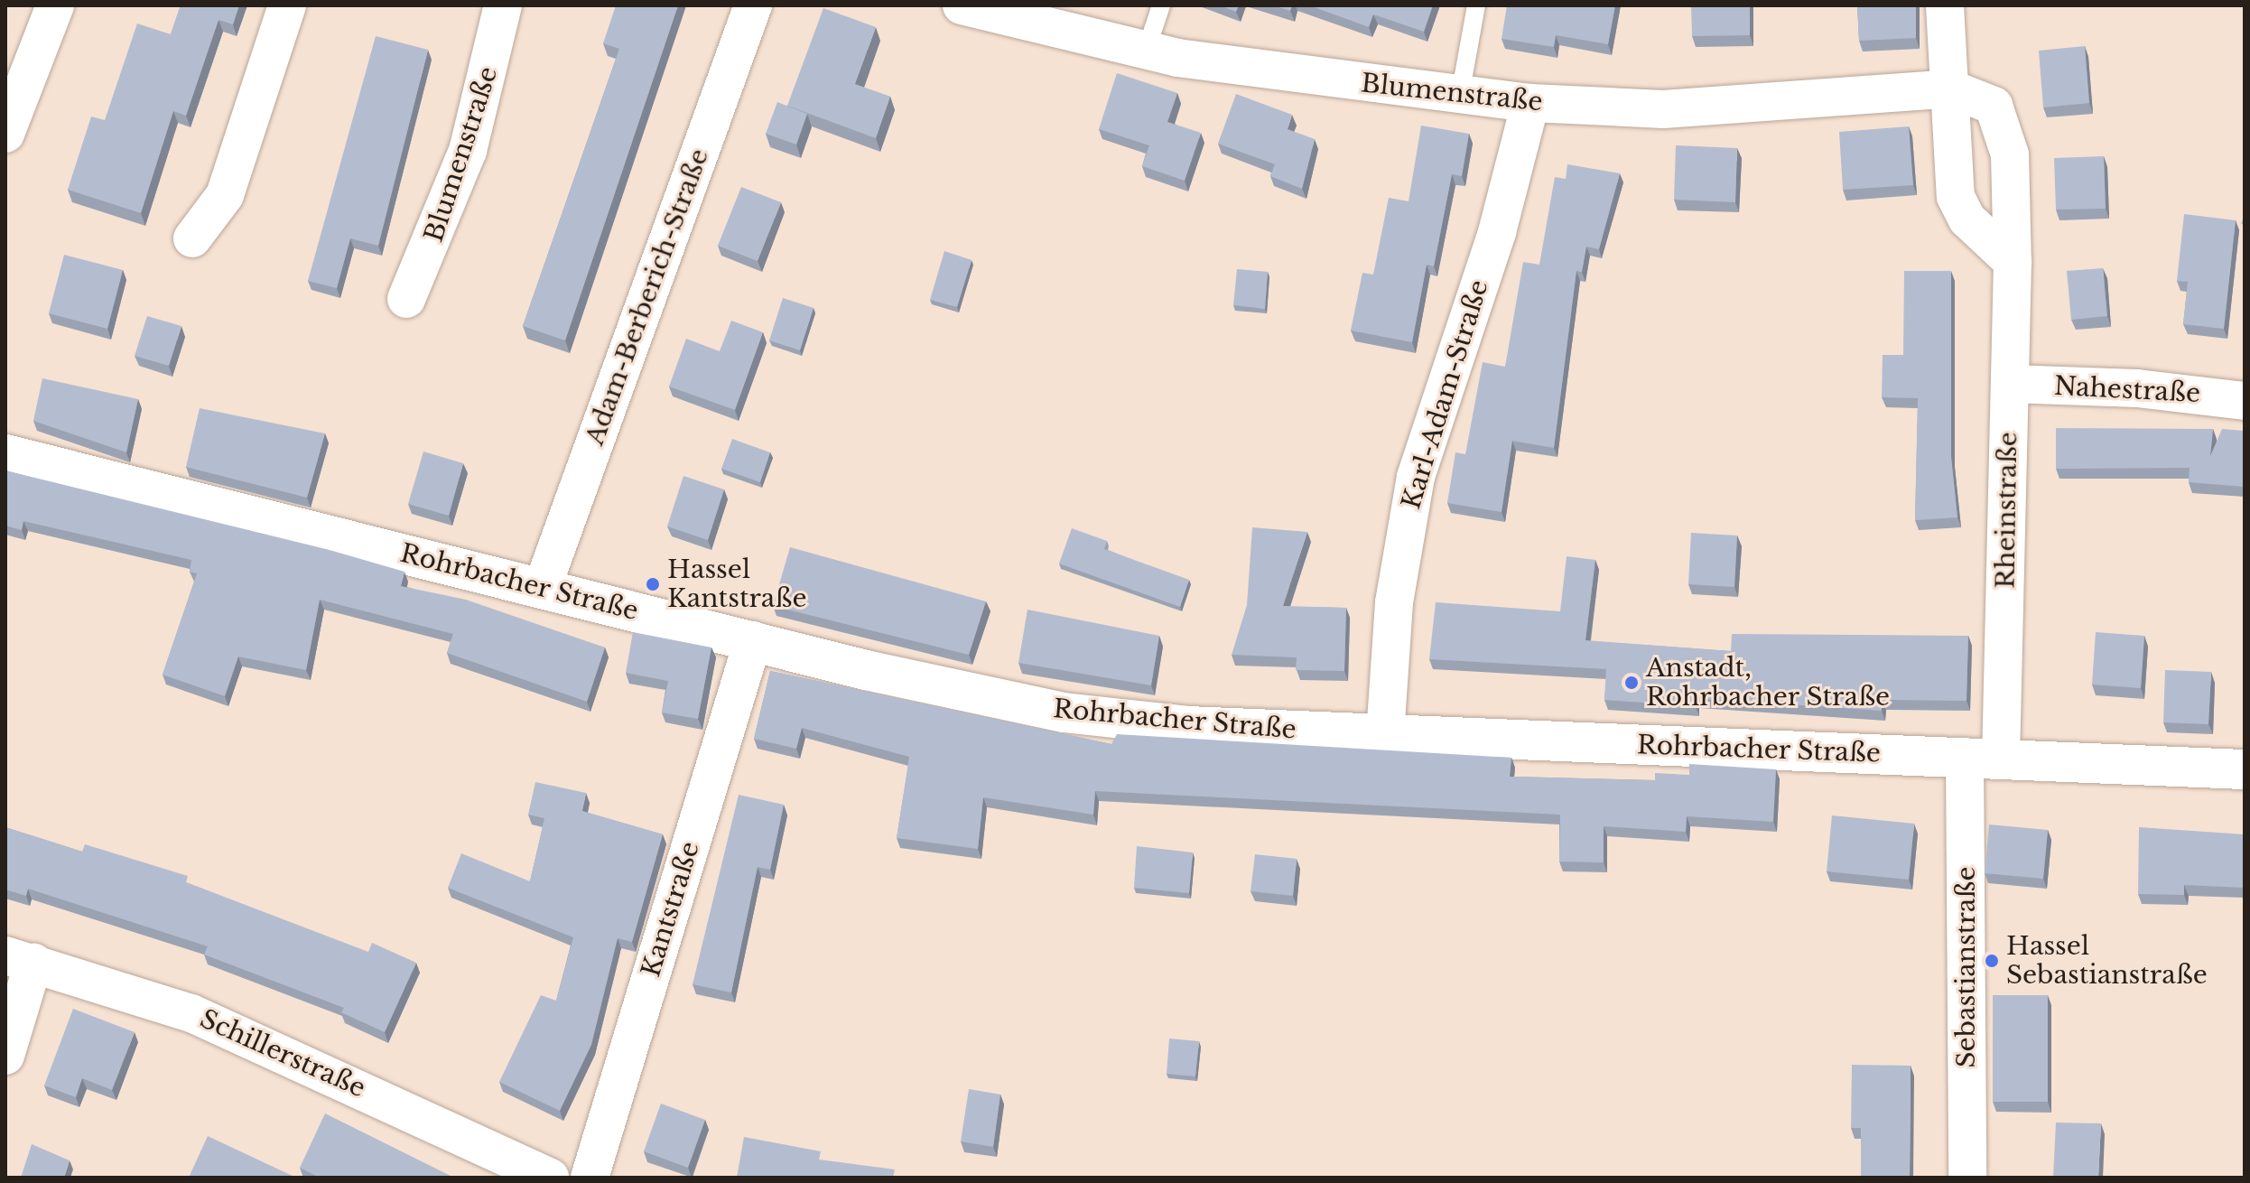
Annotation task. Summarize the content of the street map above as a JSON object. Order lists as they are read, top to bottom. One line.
{"streets":{"street":["Blumenstraße","Adam-Berberich-Straße","Nahestraße","Karl-Adam-Straße","Rheinstraße","Rohrbacher Straße","Kantstraße","Sebastianstraße","Schillerstraße"]},"crossings":[["Blumenstraße","Karl-Adam-Straße"],["Blumenstraße","Rheinstraße"],["Adam-Berberich-Straße","Rohrbacher Straße"],["Nahestraße","Rheinstraße"],["Karl-Adam-Straße","Rohrbacher Straße"],["Rheinstraße","Rohrbacher Straße"],["Rheinstraße","Sebastianstraße"],["Rohrbacher Straße","Kantstraße"],["Rohrbacher Straße","Sebastianstraße"]],"places":["Hassel Kantstraße","Anstadt, Rohrbacher Straße","Hassel Sebastianstraße"]}
